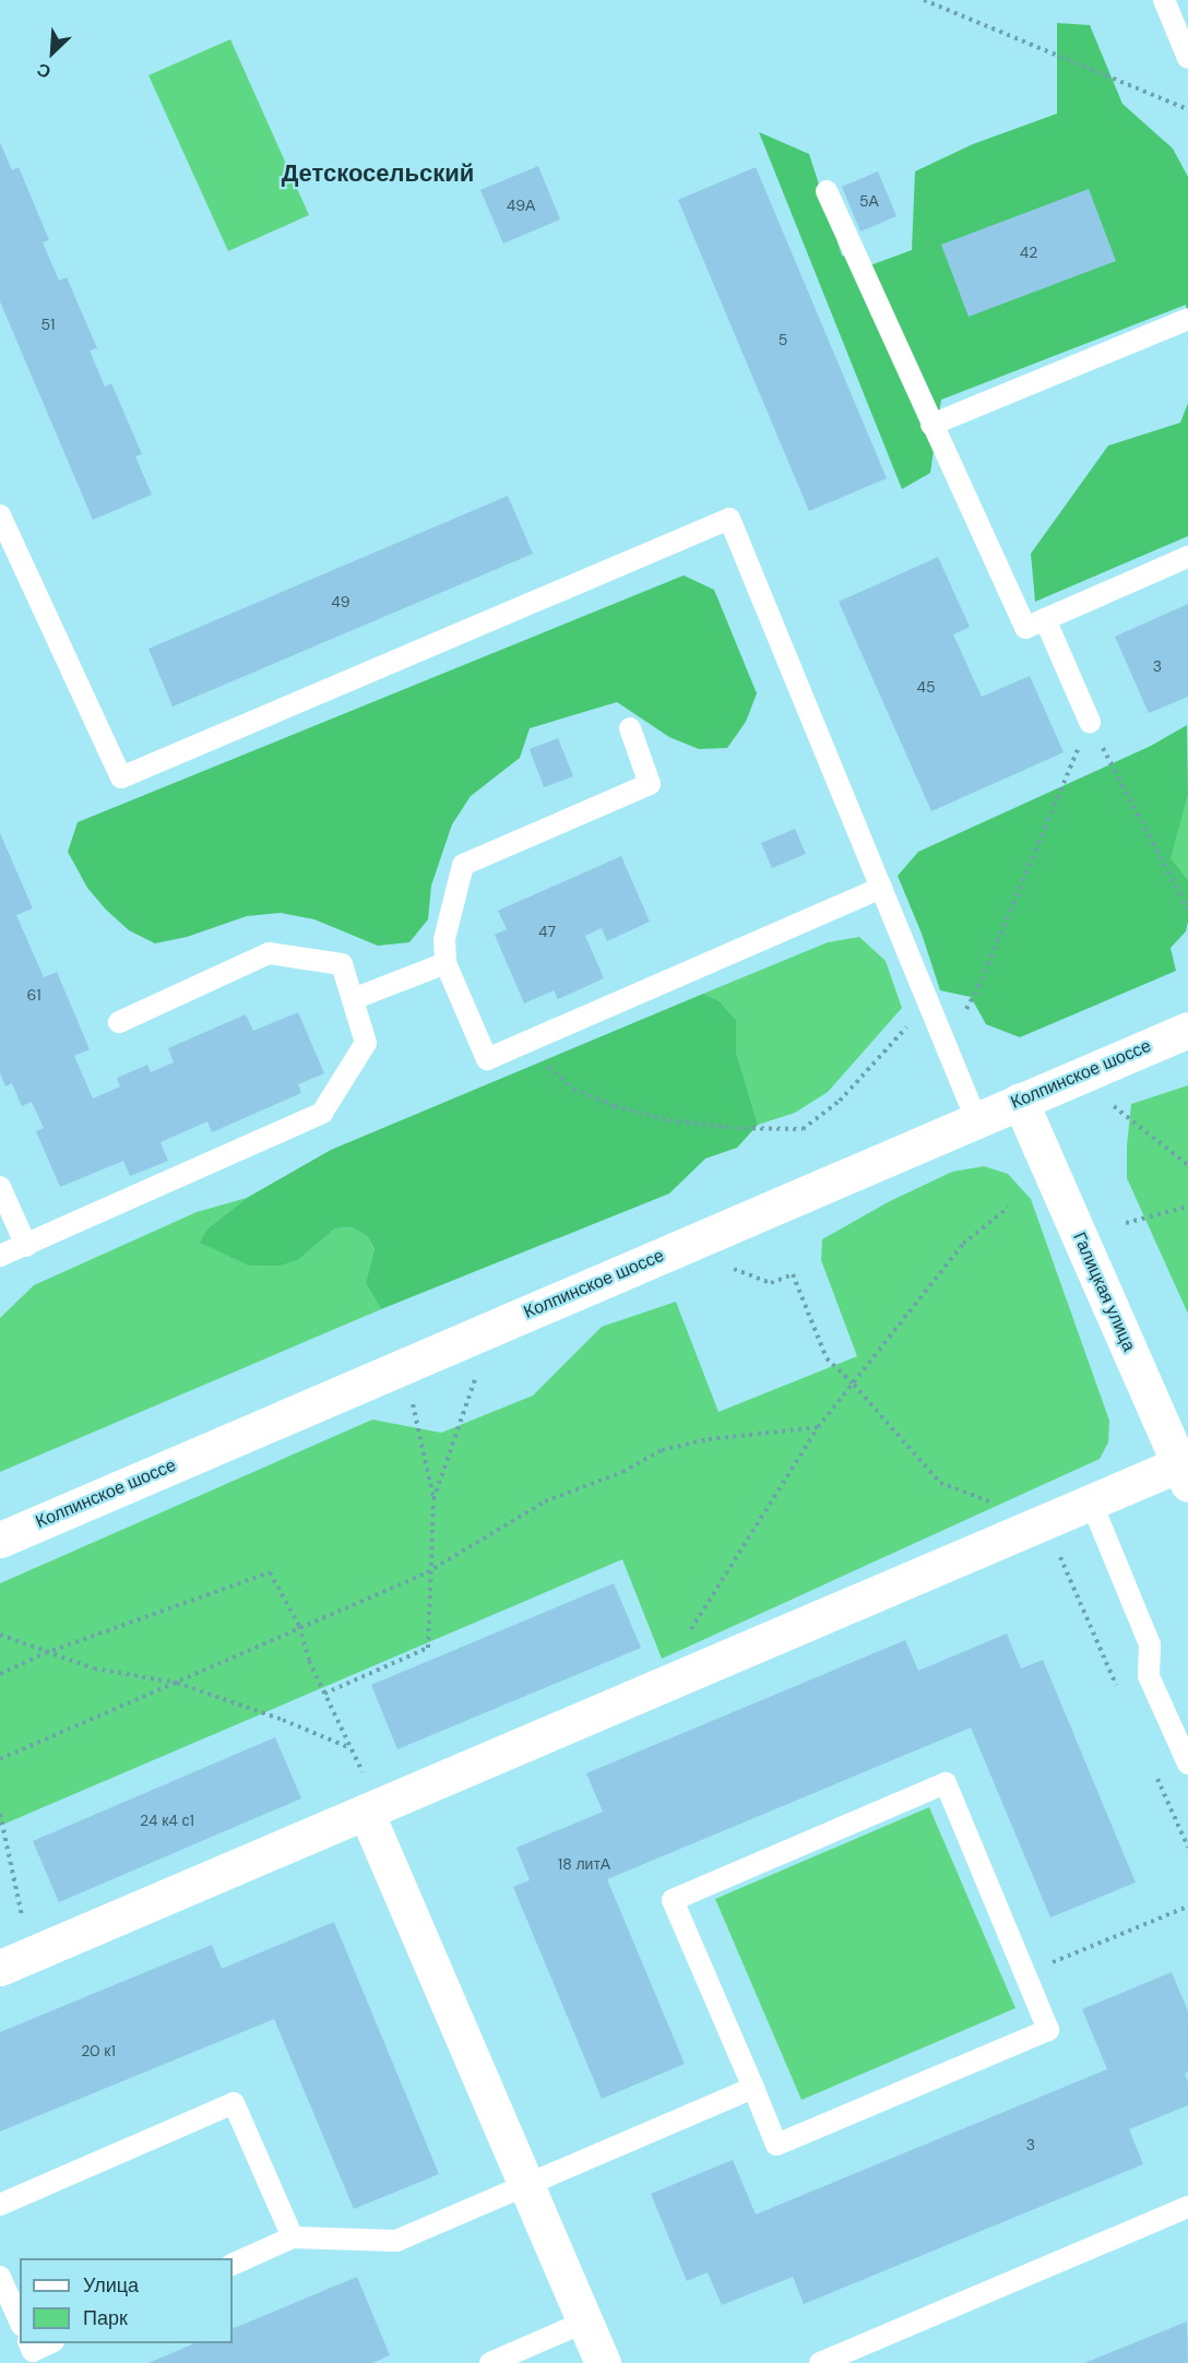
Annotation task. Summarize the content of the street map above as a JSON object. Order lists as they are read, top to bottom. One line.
{"streets":{"street":["Колпинское шоссе","Галицкая улица"]},"crossings":[["Колпинское шоссе","Галицкая улица"]],"districts":["Детскосельский"],"house_numbers":["5А","49А","42","51","5","49","3","45","47","61","24 к4 с1","18 литА","20 к1","3"],"legend":["Улица","Парк"],"north":"bottom left"}
